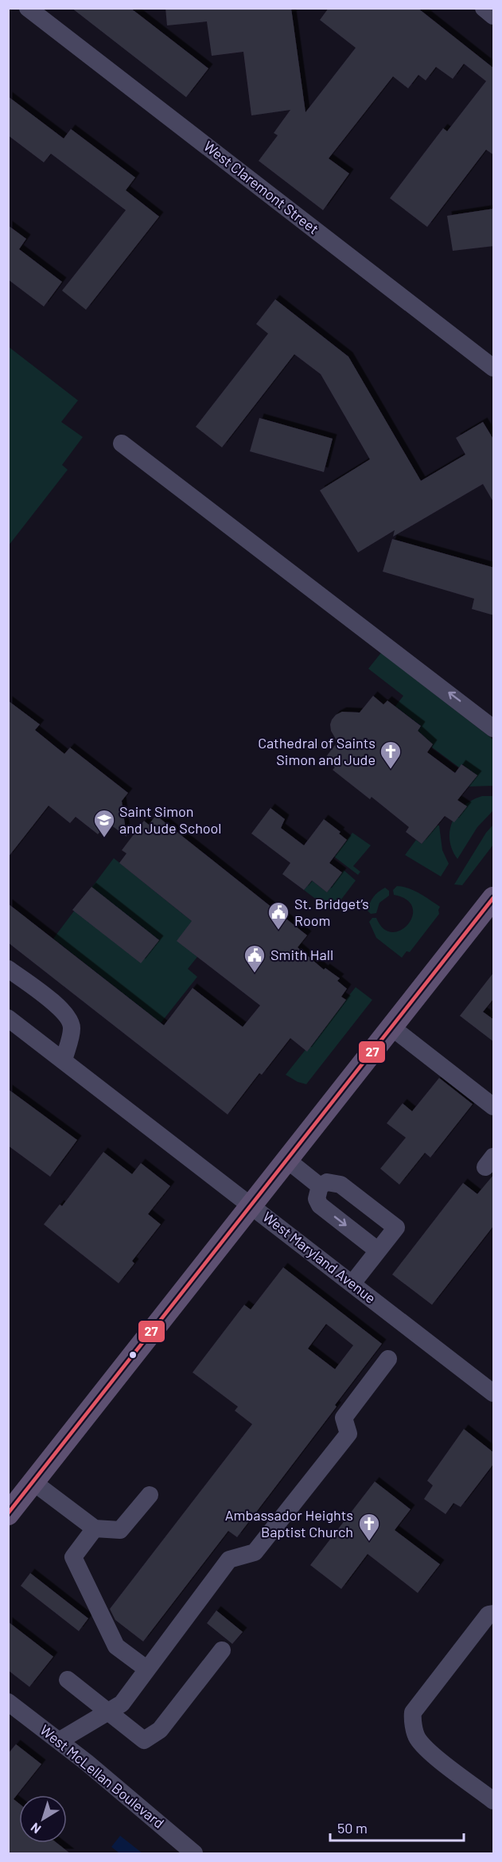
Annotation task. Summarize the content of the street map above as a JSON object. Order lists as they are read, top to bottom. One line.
{"streets":{"street":["West Claremont Street","West Maryland Avenue","West McLellan Boulevard"]},"places":{"church":["Cathedral of Saints Simon and Jude","Ambassador Heights Baptist Church"],"school or university":["Saint Simon and Jude School"],"public building":["St. Bridget’s Room","Smith Hall"]},"lines":["transit line 27"],"scale_bar":"50 m","north":"bottom left"}
